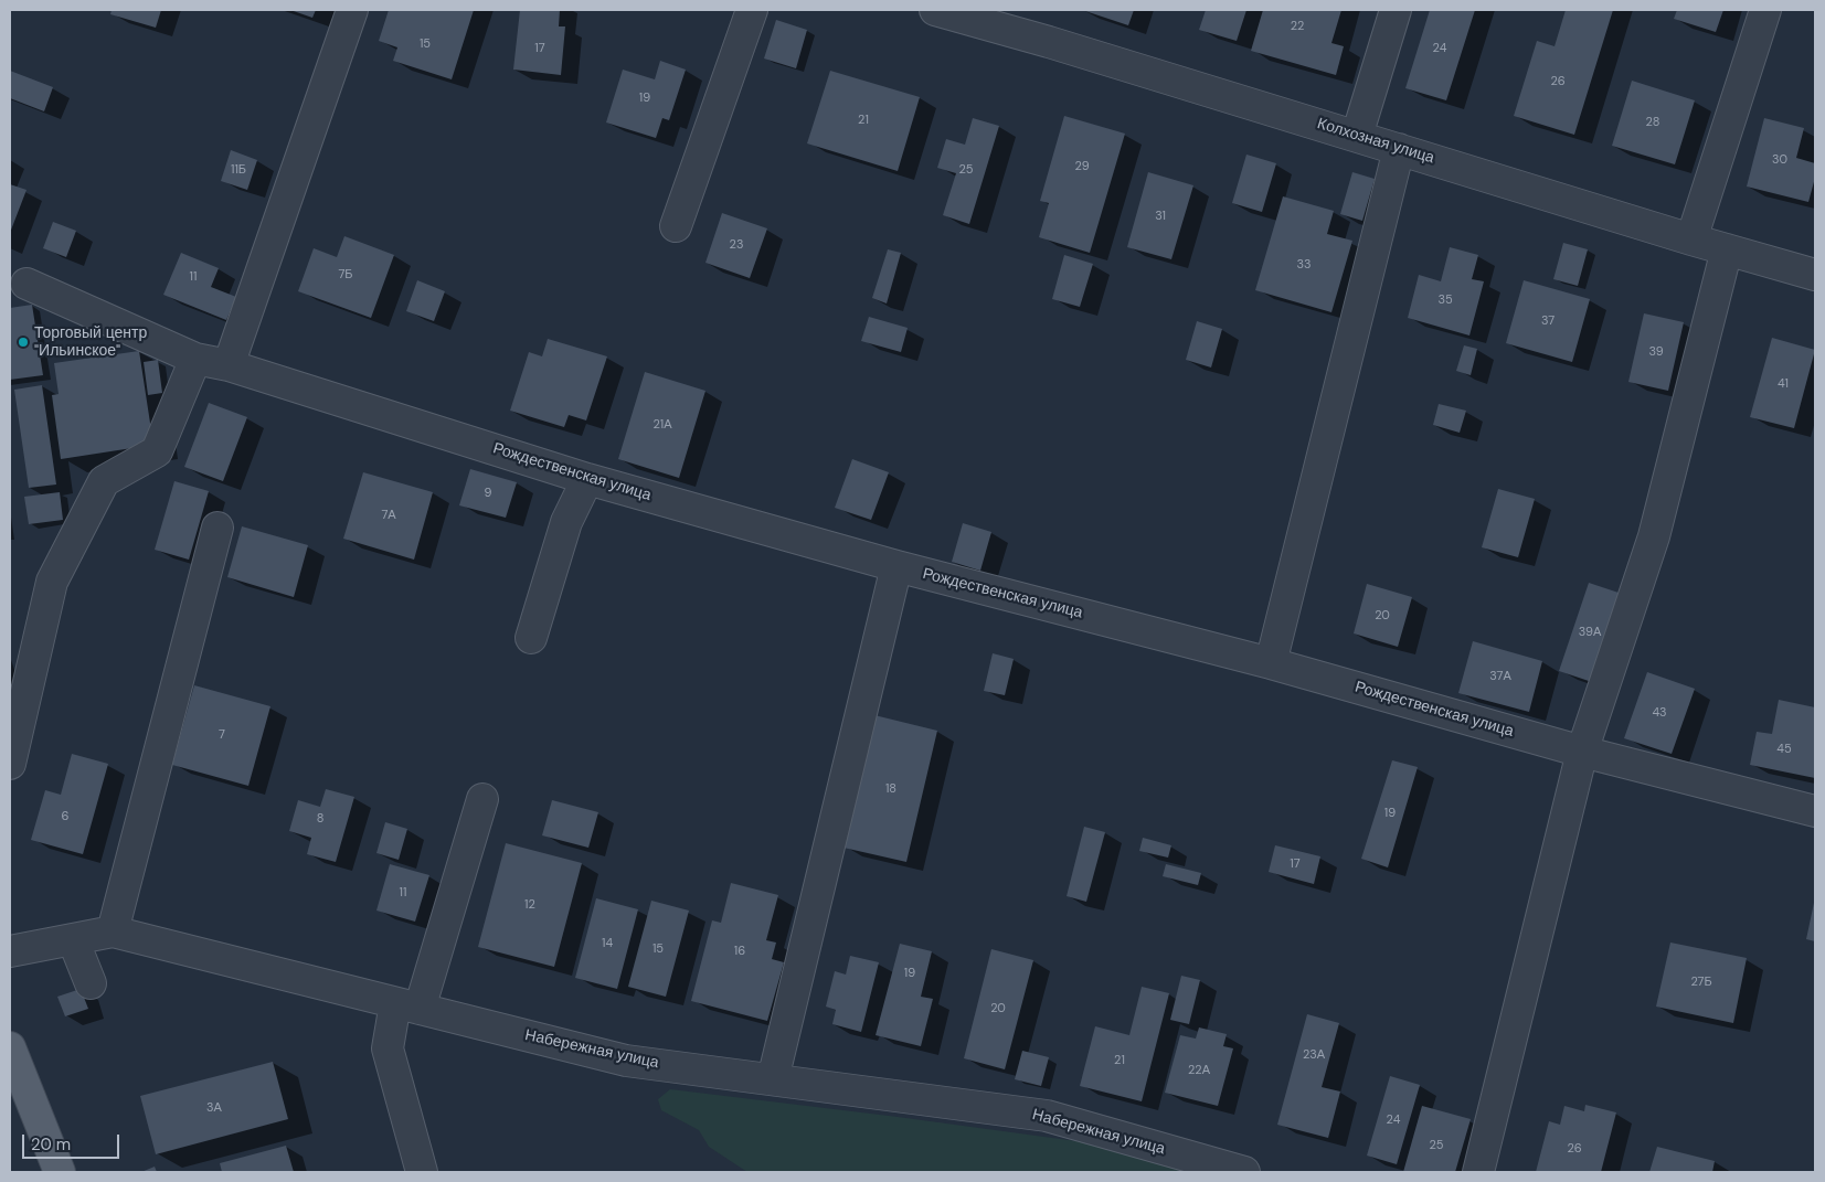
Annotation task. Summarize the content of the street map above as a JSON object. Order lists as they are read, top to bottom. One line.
{"streets":{"street":["Колхозная улица","Рождественская улица","Набережная улица"]},"places":["Торговый центр \"Ильинское\""],"house_numbers":["22","15","17","24","26","19","21","28","30","29","11Б","25","31","23","33","7Б","11","35","37","39","41","21А","9","7А","20","39А","37А","43","7","45","18","19","6","8","17","11","12","14","15","16","19","27Б","20","23А","21","22А","3А","24","25","26"],"scale_bar":"20 m"}
